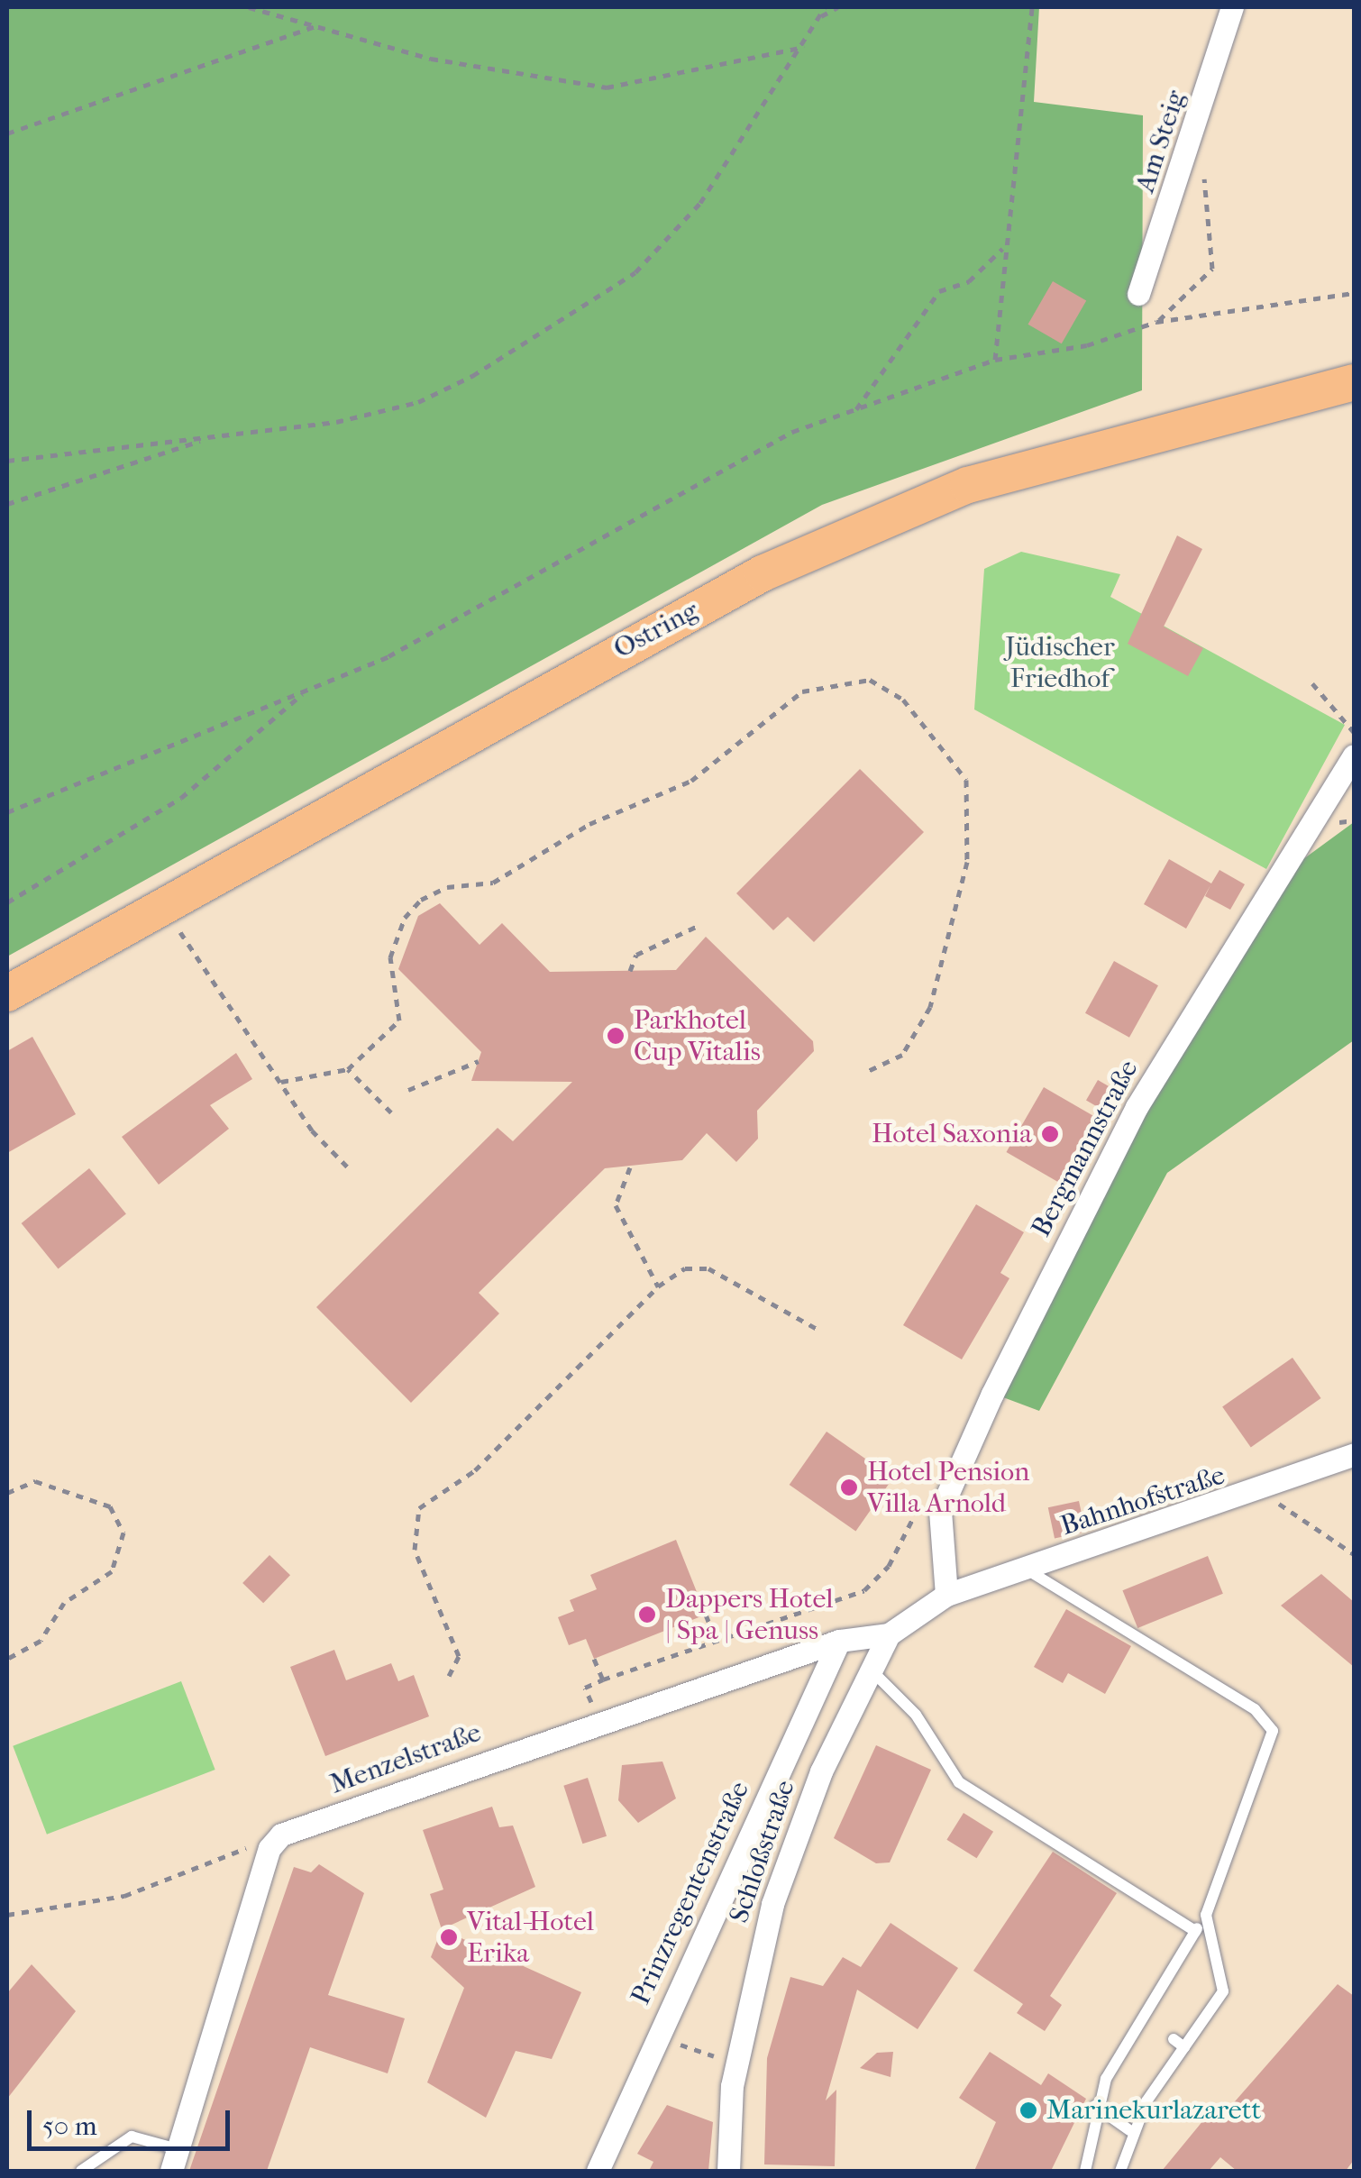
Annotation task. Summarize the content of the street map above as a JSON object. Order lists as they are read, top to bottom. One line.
{"streets":{"main road":["Ostring"],"street":["Am Steig","Bergmannstraße","Bahnhofstraße","Menzelstraße","Schloßstraße","Prinzregentenstraße"]},"crossings":[["Bergmannstraße","Bahnhofstraße"],["Menzelstraße","Schloßstraße"],["Menzelstraße","Prinzregentenstraße"]],"parks":["Jüdischer Friedhof"],"places":["Parkhotel Cup Vitalis","Hotel Saxonia","Hotel Pension Villa Arnold","Dappers Hotel | Spa | Genuss","Vital-Hotel Erika","Marinekurlazarett"],"scale_bar":"50 m"}
